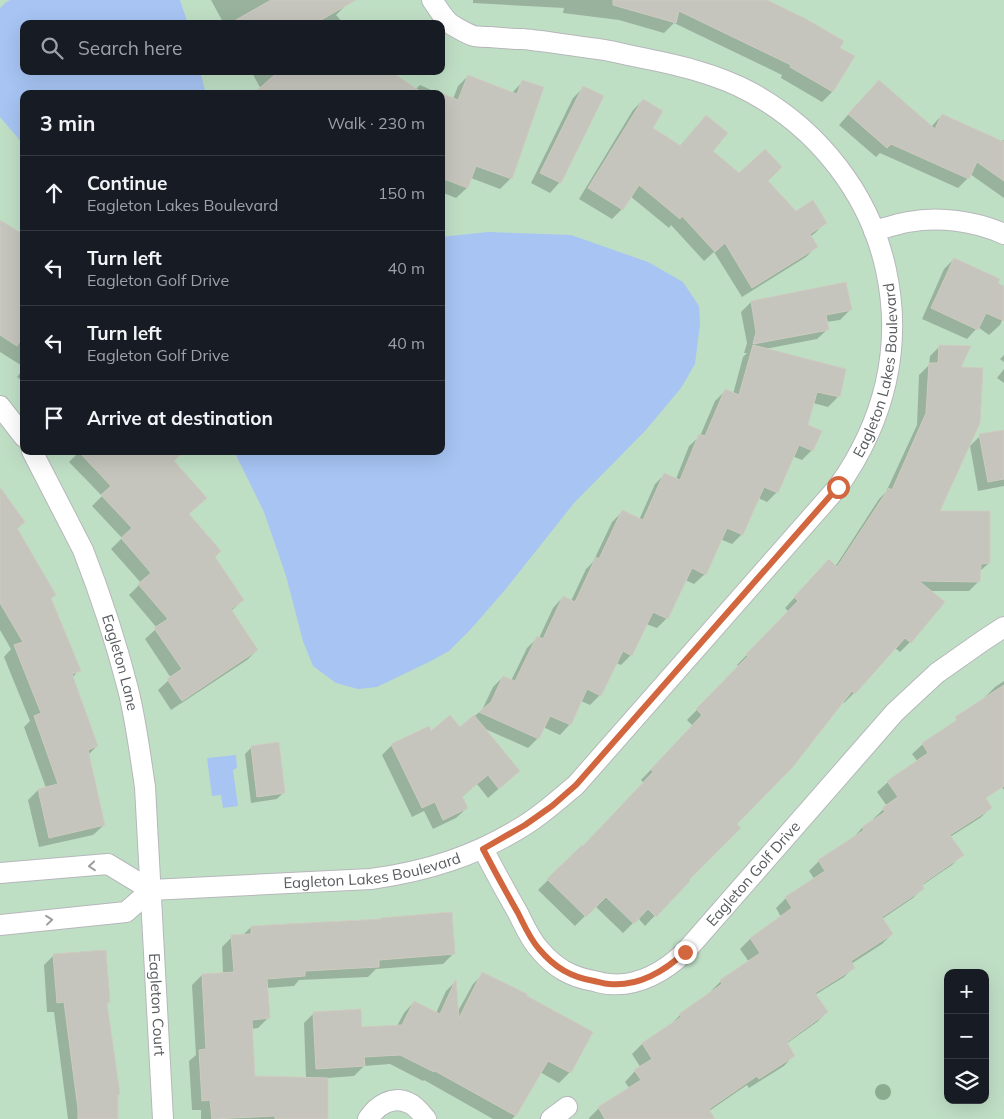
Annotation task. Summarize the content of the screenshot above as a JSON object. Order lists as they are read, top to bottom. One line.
{"streets":{"street":["Eagleton Lakes Boulevard","Eagleton Lane","Eagleton Golf Drive","Eagleton Court"]},"crossings":[["Eagleton Lakes Boulevard","Eagleton Lane"],["Eagleton Lakes Boulevard","Eagleton Golf Drive"],["Eagleton Lakes Boulevard","Eagleton Court"],["Eagleton Lane","Eagleton Court"]],"page":{"search":"Search here","heading":["3 min","Walk · 230 m"],"list":[["Continue","Eagleton Lakes Boulevard","150 m"],["Turn left","Eagleton Golf Drive","40 m"],["Turn left","Eagleton Golf Drive","40 m"],"Arrive at destination"],"map_buttons":["+","−"]}}
